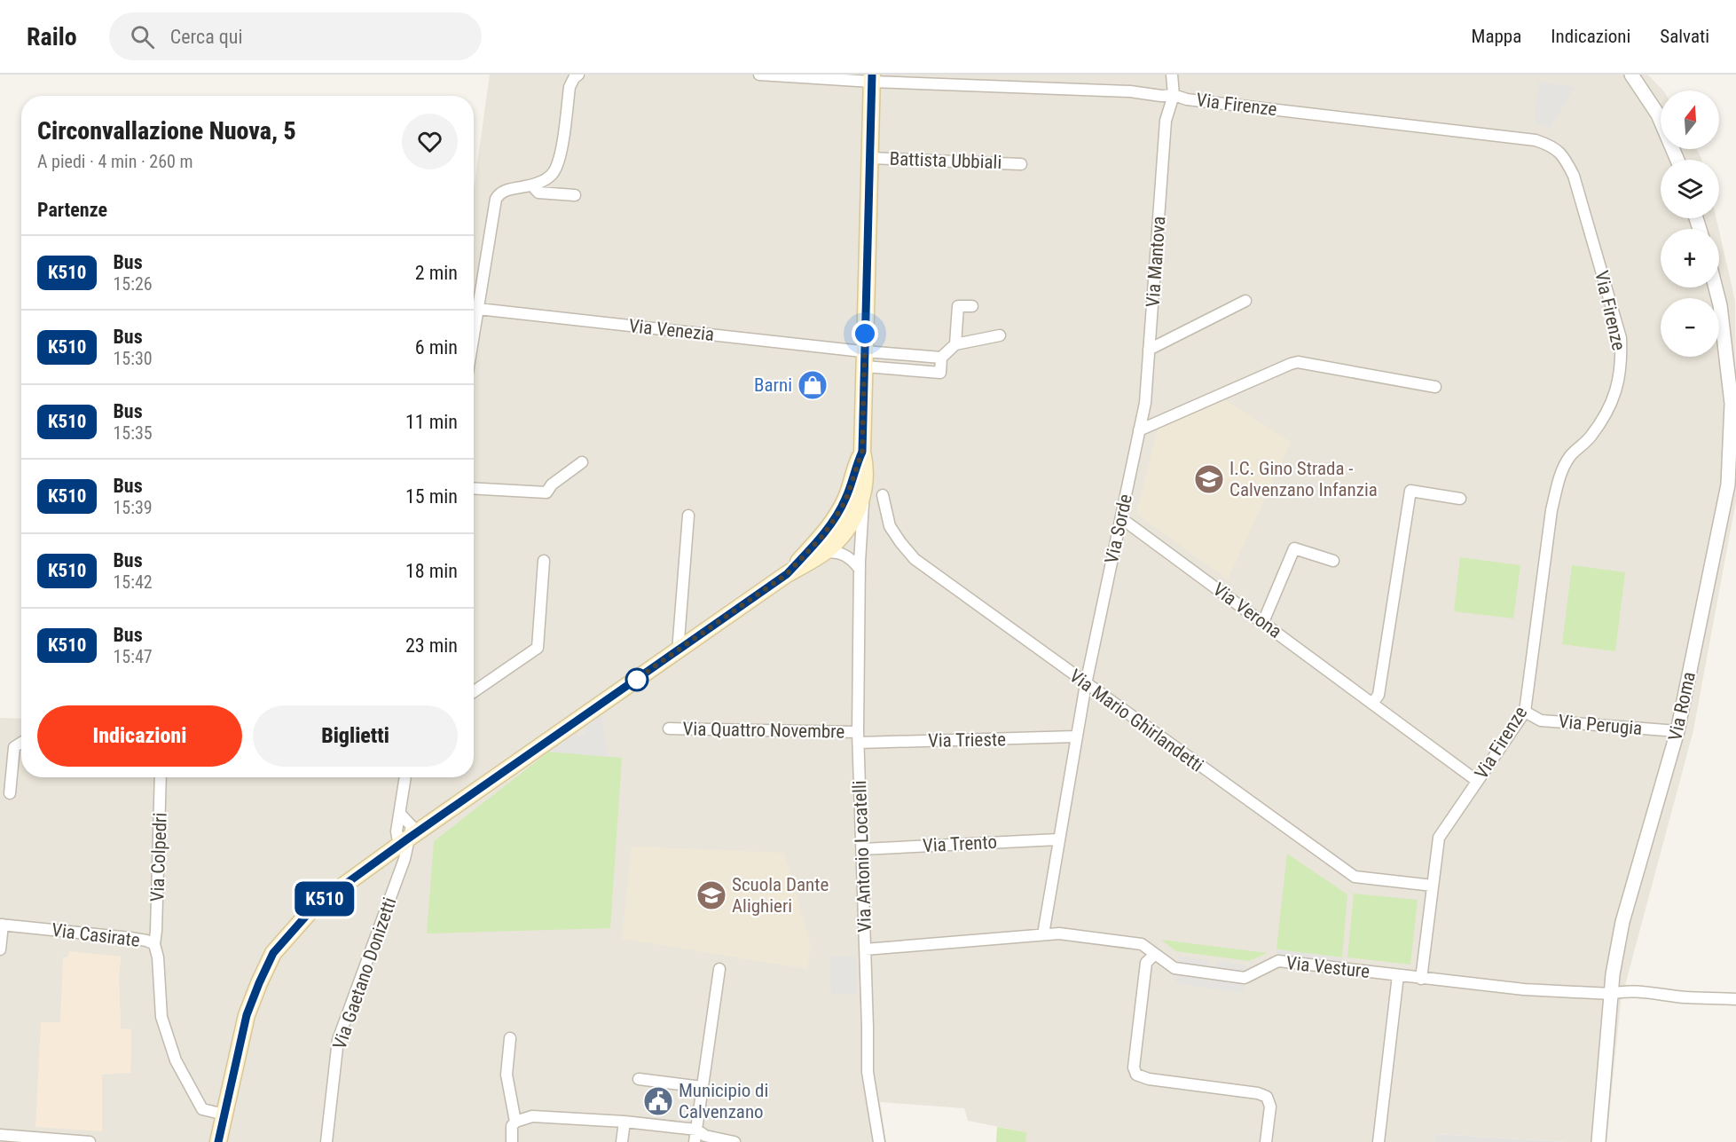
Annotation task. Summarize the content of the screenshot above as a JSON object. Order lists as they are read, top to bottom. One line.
{"streets":{"street":["Via Firenze","Battista Ubbiali","Via Mantova","Via Venezia","Via Sorde","Via Verona","Via Roma","Via Mario Ghirlandetti","Via Perugia","Via Quattro Novembre","Via Trieste","Via Trento","Via Antonio Locatelli","Via Colpedri","Via Casirate","Via Vesture","Via Gaetano Donizetti"]},"crossings":[["Via Firenze","Via Mantova"],["Via Firenze","Via Verona"],["Via Firenze","Via Mario Ghirlandetti"],["Via Firenze","Via Perugia"],["Via Firenze","Via Vesture"],["Via Mantova","Via Sorde"],["Via Sorde","Via Verona"],["Via Sorde","Via Mario Ghirlandetti"],["Via Sorde","Via Trieste"],["Via Sorde","Via Trento"],["Via Sorde","Via Vesture"],["Via Roma","Via Perugia"],["Via Roma","Via Vesture"],["Via Quattro Novembre","Via Trieste"],["Via Quattro Novembre","Via Antonio Locatelli"],["Via Trieste","Via Antonio Locatelli"],["Via Trento","Via Antonio Locatelli"],["Via Antonio Locatelli","Via Vesture"],["Via Colpedri","Via Casirate"]],"places":{"shop":["Barni"],"school or university":["I.C. Gino Strada - Calvenzano Infanzia","Scuola Dante Alighieri"],"public building":["Municipio di Calvenzano"]},"lines":["bus line K510"],"north":"top","page":{"header":"Railo","search":"Cerca qui","nav":["Mappa","Indicazioni","Salvati"],"on_map":"K510","map_buttons":["+","−"],"heading":[["Circonvallazione Nuova, 5","A piedi · 4 min · 260 m"],"Partenze"],"list":[{"mark":"K510","name":"Bus","note":"15:26","value":"2 min"},{"mark":"K510","name":"Bus","note":"15:30","value":"6 min"},{"mark":"K510","name":"Bus","note":"15:35","value":"11 min"},{"mark":"K510","name":"Bus","note":"15:39","value":"15 min"},{"mark":"K510","name":"Bus","note":"15:42","value":"18 min"},{"mark":"K510","name":"Bus","note":"15:47","value":"23 min"}],"buttons":["Indicazioni","Biglietti"]}}
